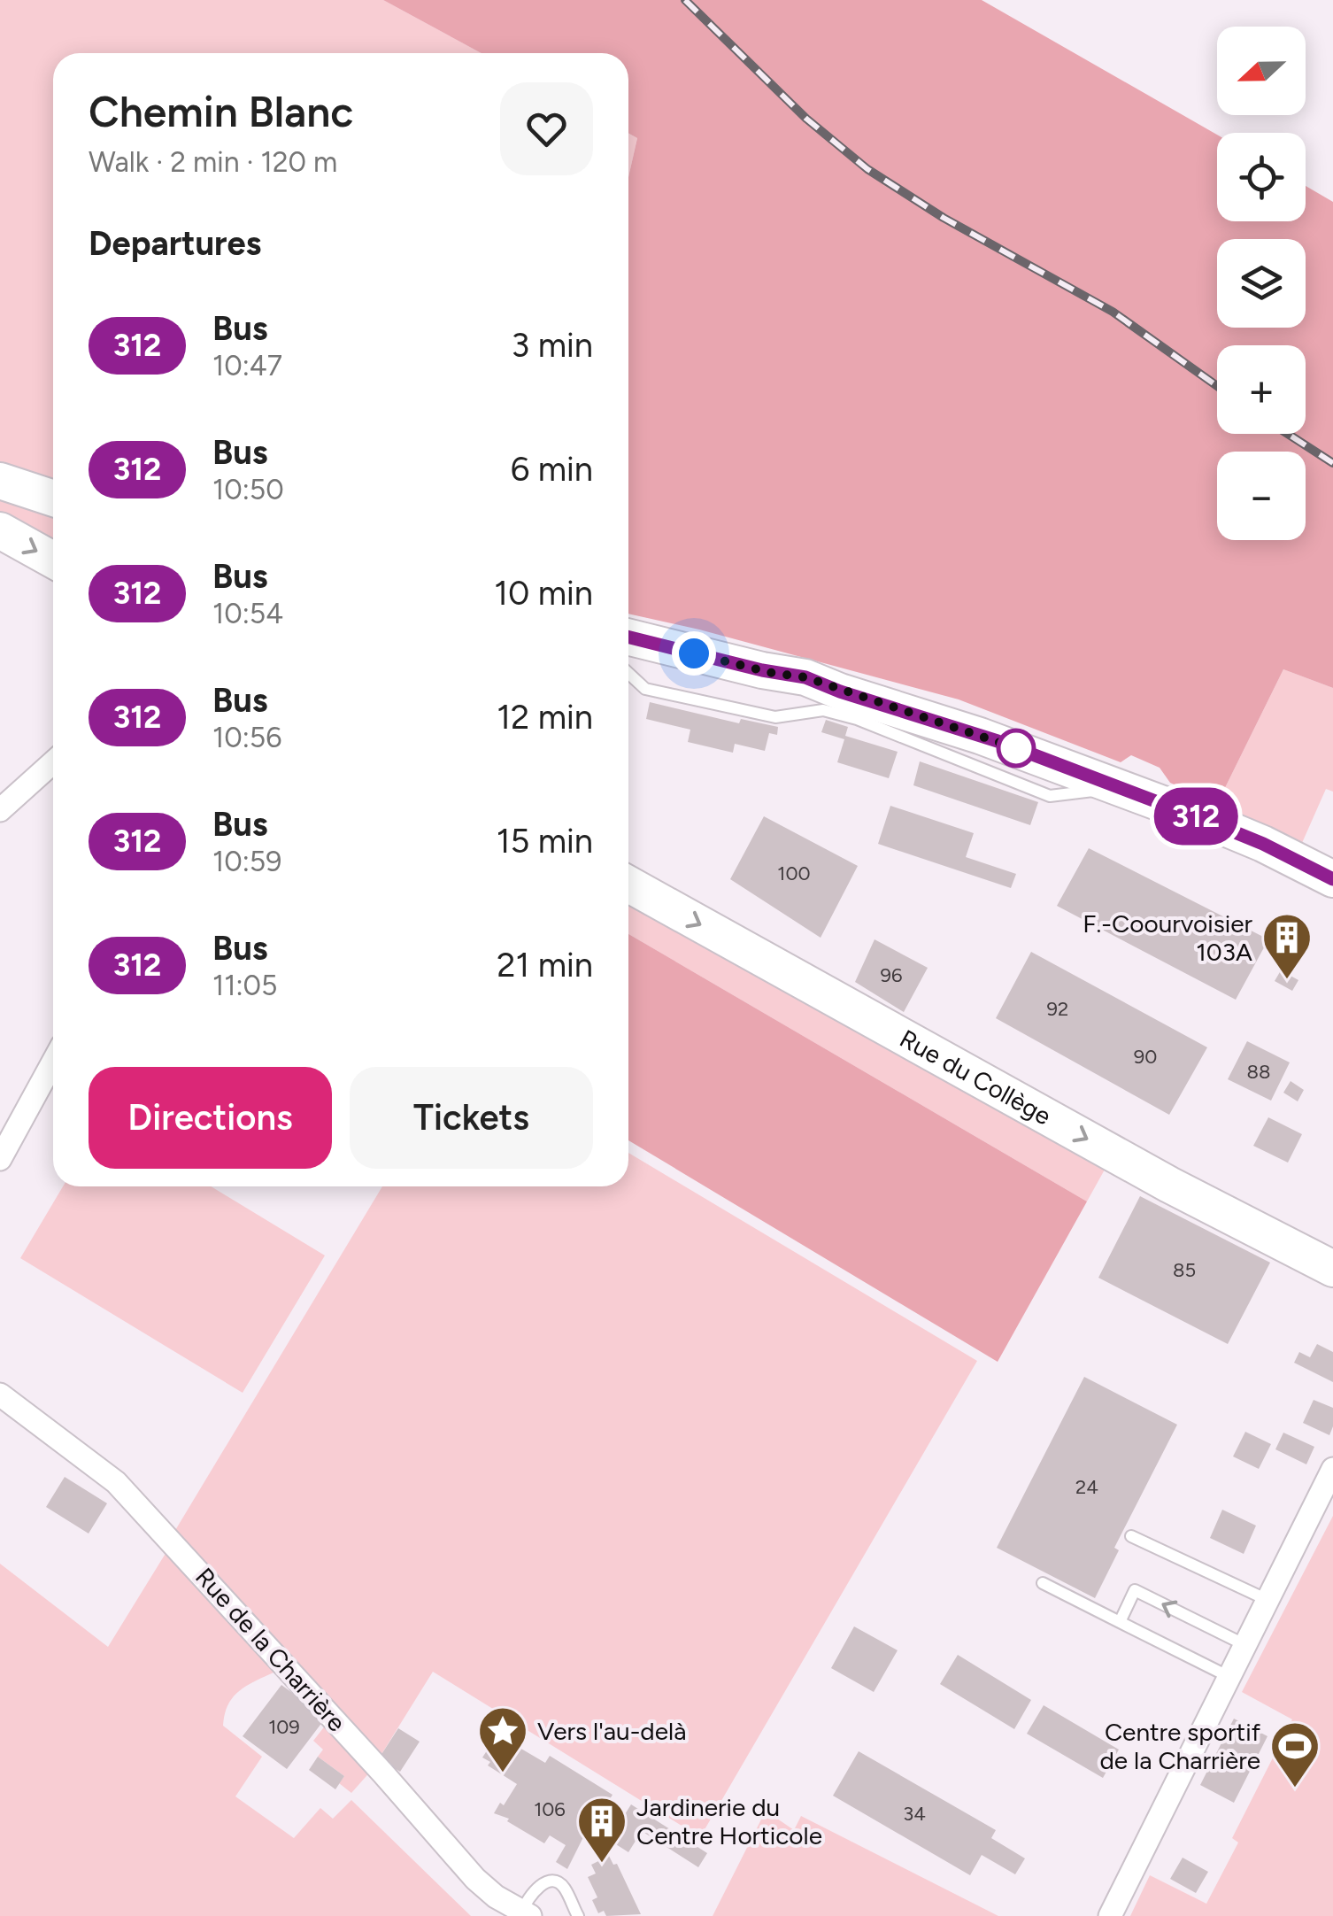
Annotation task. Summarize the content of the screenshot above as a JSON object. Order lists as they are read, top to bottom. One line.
{"streets":{"main road":["Rue du Collège"],"street":["Rue de la Charrière"]},"places":{"building":["F.-Coourvoisier 103A","Jardinerie du Centre Horticole"],"place":["Vers l'au-delà"],"sports":["Centre sportif de la Charrière"]},"lines":["bus line 312"],"house_numbers":["100","96","92","90","88","85","24","109","106","34"],"north":"left","page":{"on_map":"312","map_buttons":["+","−"],"heading":[["Chemin Blanc","Walk · 2 min · 120 m"],"Departures"],"list":[{"mark":"312","name":"Bus","note":"10:47","value":"3 min"},{"mark":"312","name":"Bus","note":"10:50","value":"6 min"},{"mark":"312","name":"Bus","note":"10:54","value":"10 min"},{"mark":"312","name":"Bus","note":"10:56","value":"12 min"},{"mark":"312","name":"Bus","note":"10:59","value":"15 min"},{"mark":"312","name":"Bus","note":"11:05","value":"21 min"}],"buttons":["Directions","Tickets"]}}
